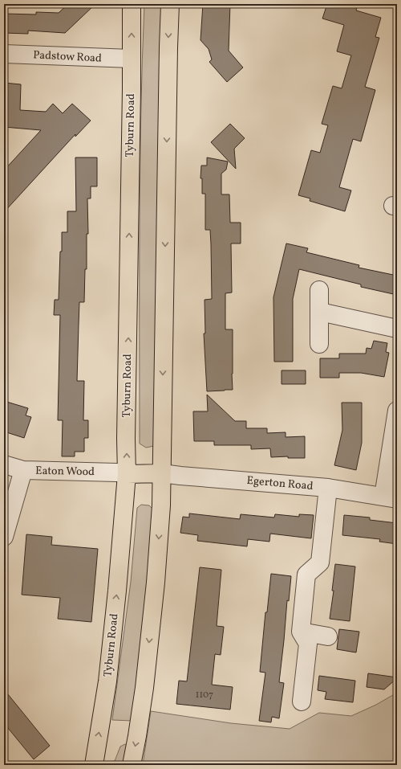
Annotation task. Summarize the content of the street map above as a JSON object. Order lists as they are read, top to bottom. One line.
{"streets":{"main road":["Tyburn Road"],"street":["Padstow Road","Eaton Wood","Egerton Road"]},"crossings":[["Padstow Road","Tyburn Road"],["Tyburn Road","Eaton Wood"]],"house_numbers":["1107"]}
